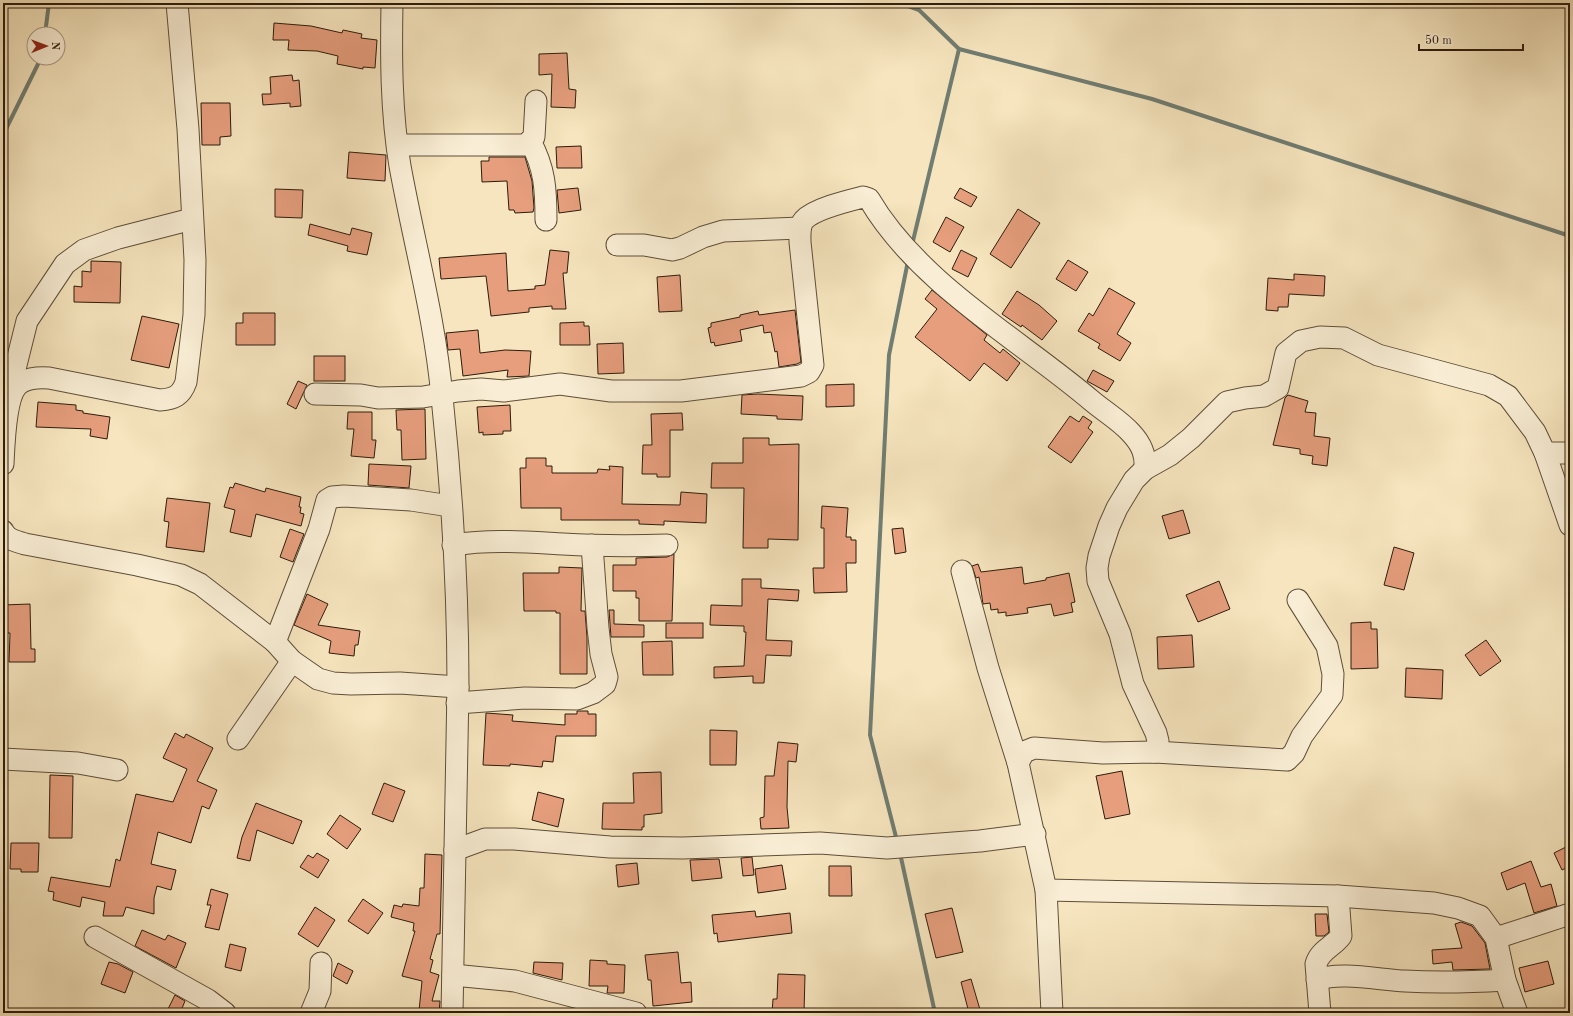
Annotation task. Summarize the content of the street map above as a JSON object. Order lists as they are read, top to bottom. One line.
{"scale_bar":"50 m","north":"right"}
